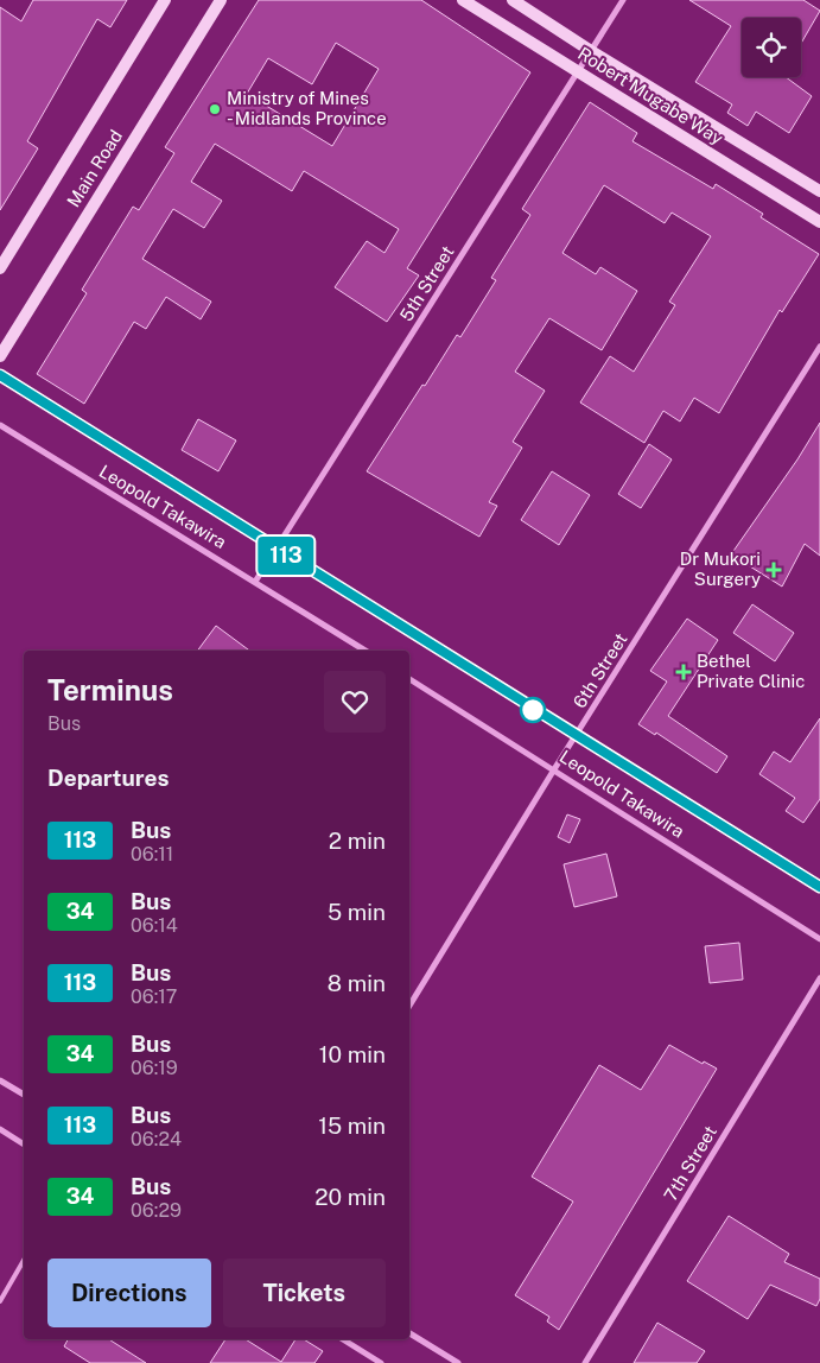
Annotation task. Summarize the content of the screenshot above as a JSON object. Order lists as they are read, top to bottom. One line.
{"streets":{"street":["Robert Mugabe Way","Main Road","5th Street","Leopold Takawira","6th Street","7th Street"]},"crossings":[["Robert Mugabe Way","5th Street"],["5th Street","Leopold Takawira"],["Leopold Takawira","6th Street"]],"places":{"other":["Ministry of Mines - Midlands Province"],"health":["Dr Mukori Surgery","Bethel Private Clinic"]},"lines":["bus line 113"],"page":{"on_map":"113","heading":[["Terminus","Bus"],"Departures"],"list":[{"mark":"113","name":"Bus","note":"06:11","value":"2 min"},{"mark":"34","name":"Bus","note":"06:14","value":"5 min"},{"mark":"113","name":"Bus","note":"06:17","value":"8 min"},{"mark":"34","name":"Bus","note":"06:19","value":"10 min"},{"mark":"113","name":"Bus","note":"06:24","value":"15 min"},{"mark":"34","name":"Bus","note":"06:29","value":"20 min"}],"buttons":["Directions","Tickets"]}}
